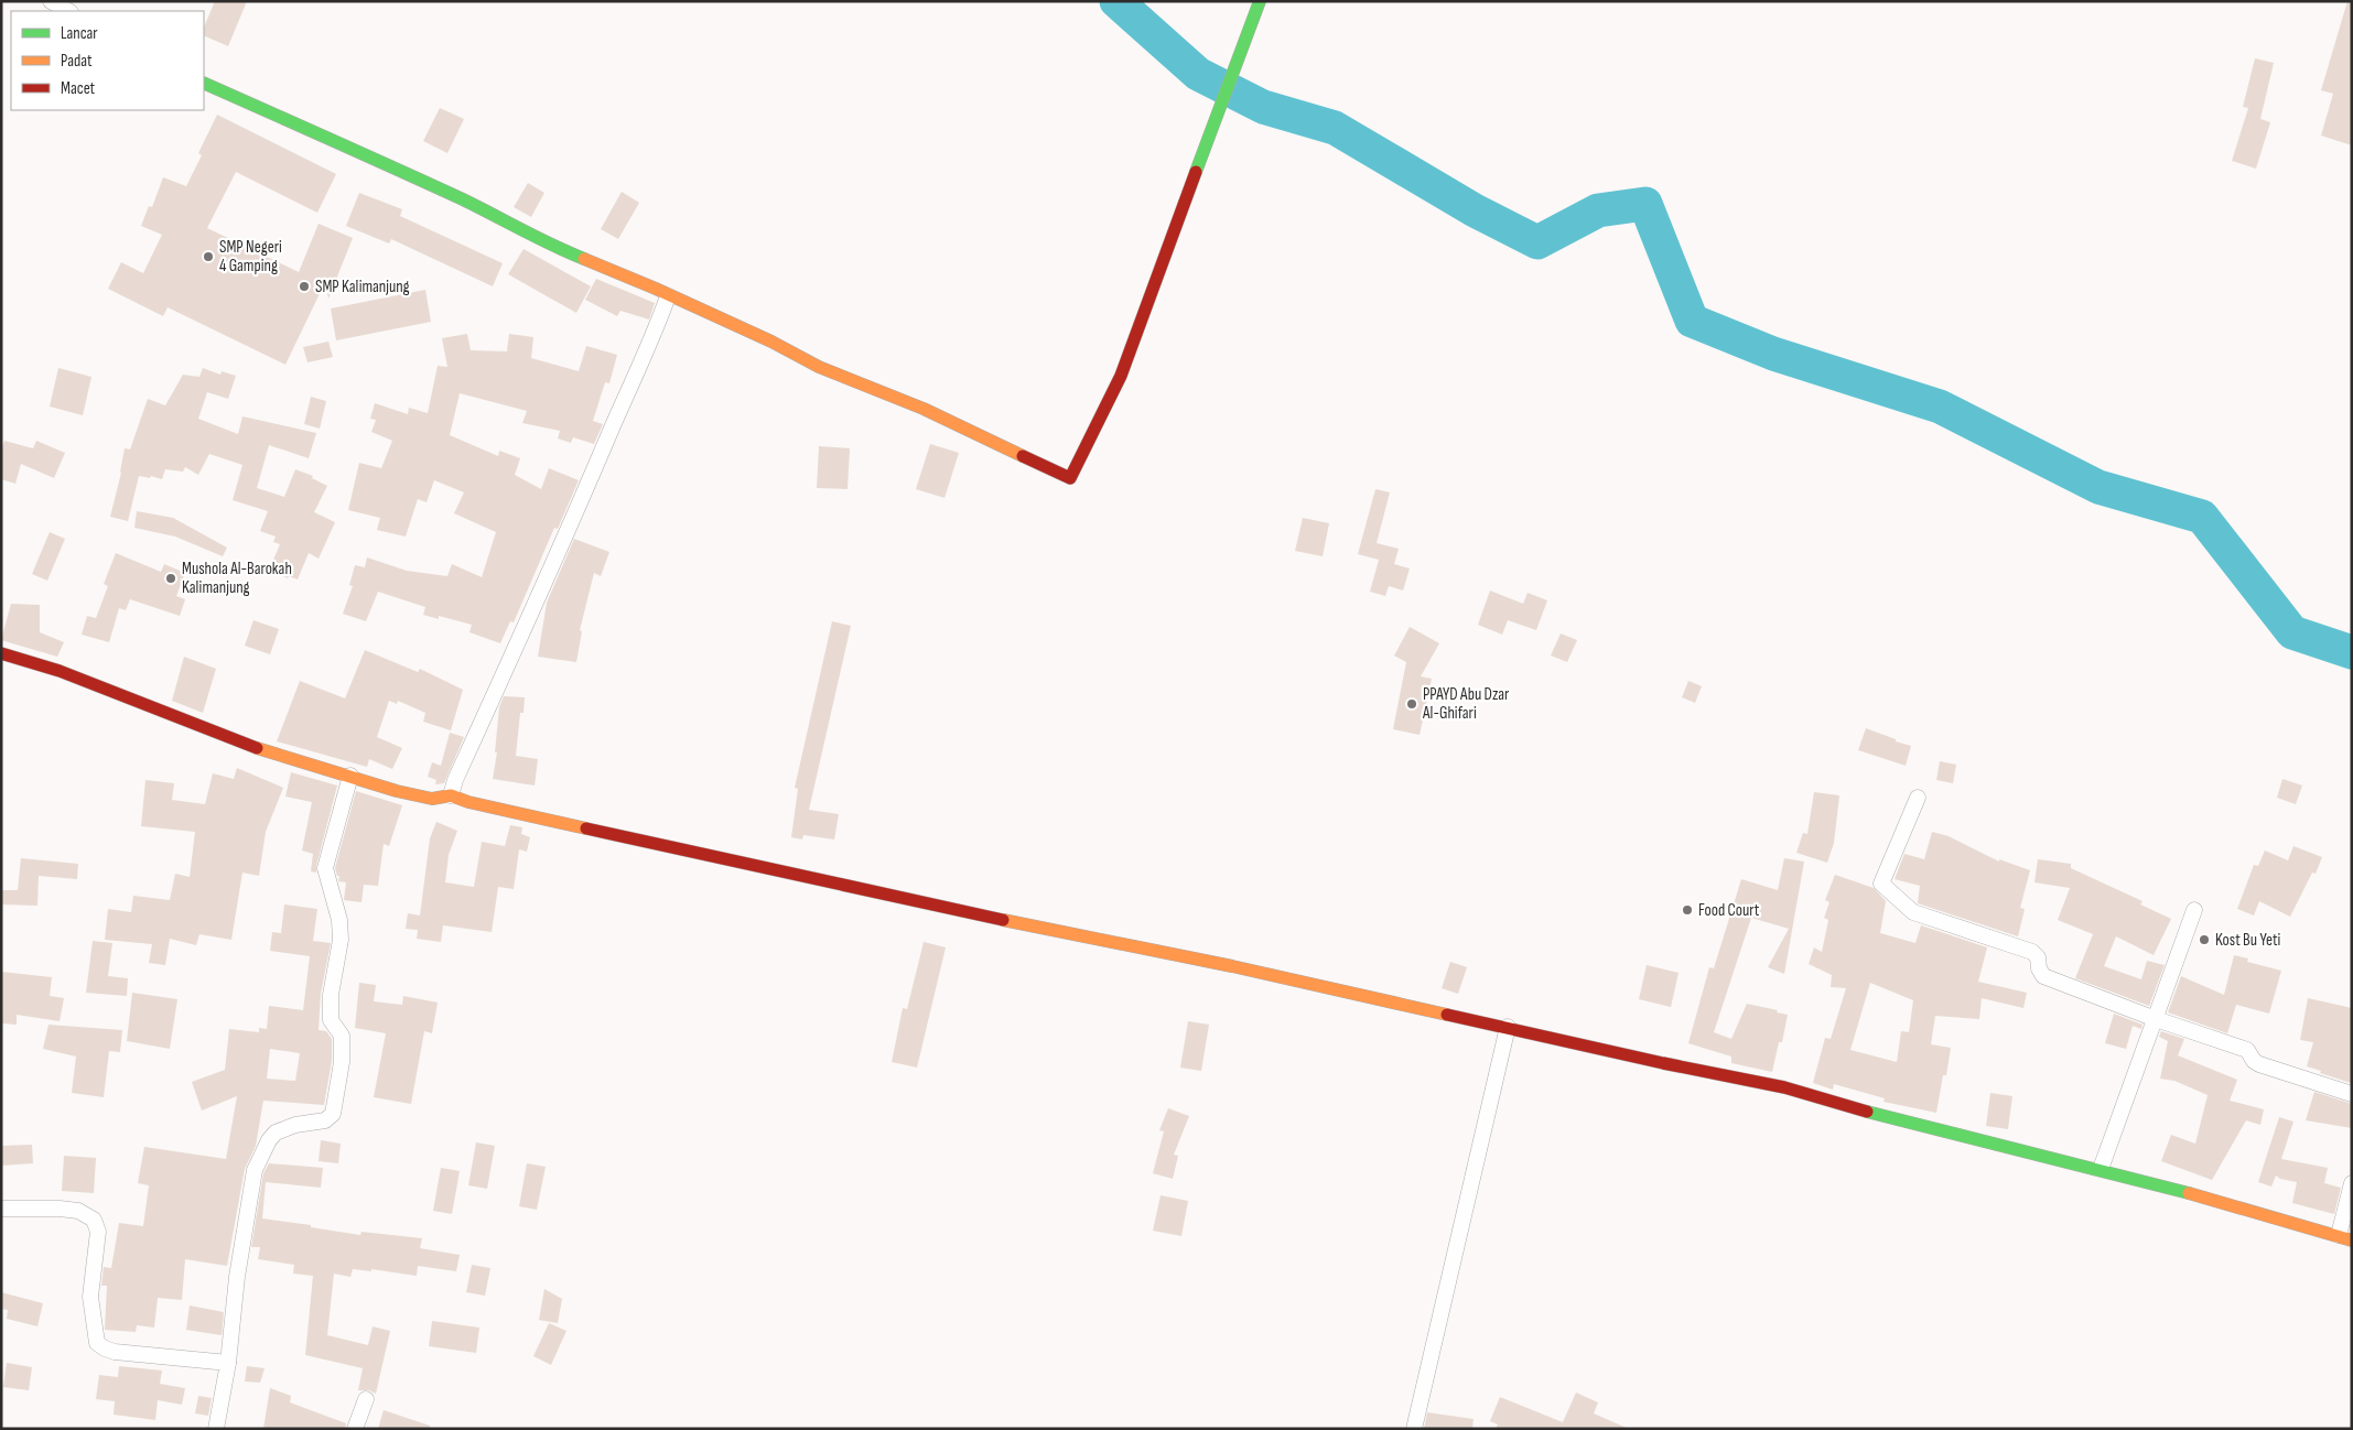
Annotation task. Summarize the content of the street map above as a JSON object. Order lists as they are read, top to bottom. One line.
{"places":["SMP Negeri 4 Gamping","SMP Kalimanjung","Mushola Al-Barokah Kalimanjung","PPAYD Abu Dzar Al-Ghifari","Food Court","Kost Bu Yeti"],"legend":["Lancar","Padat","Macet"]}
